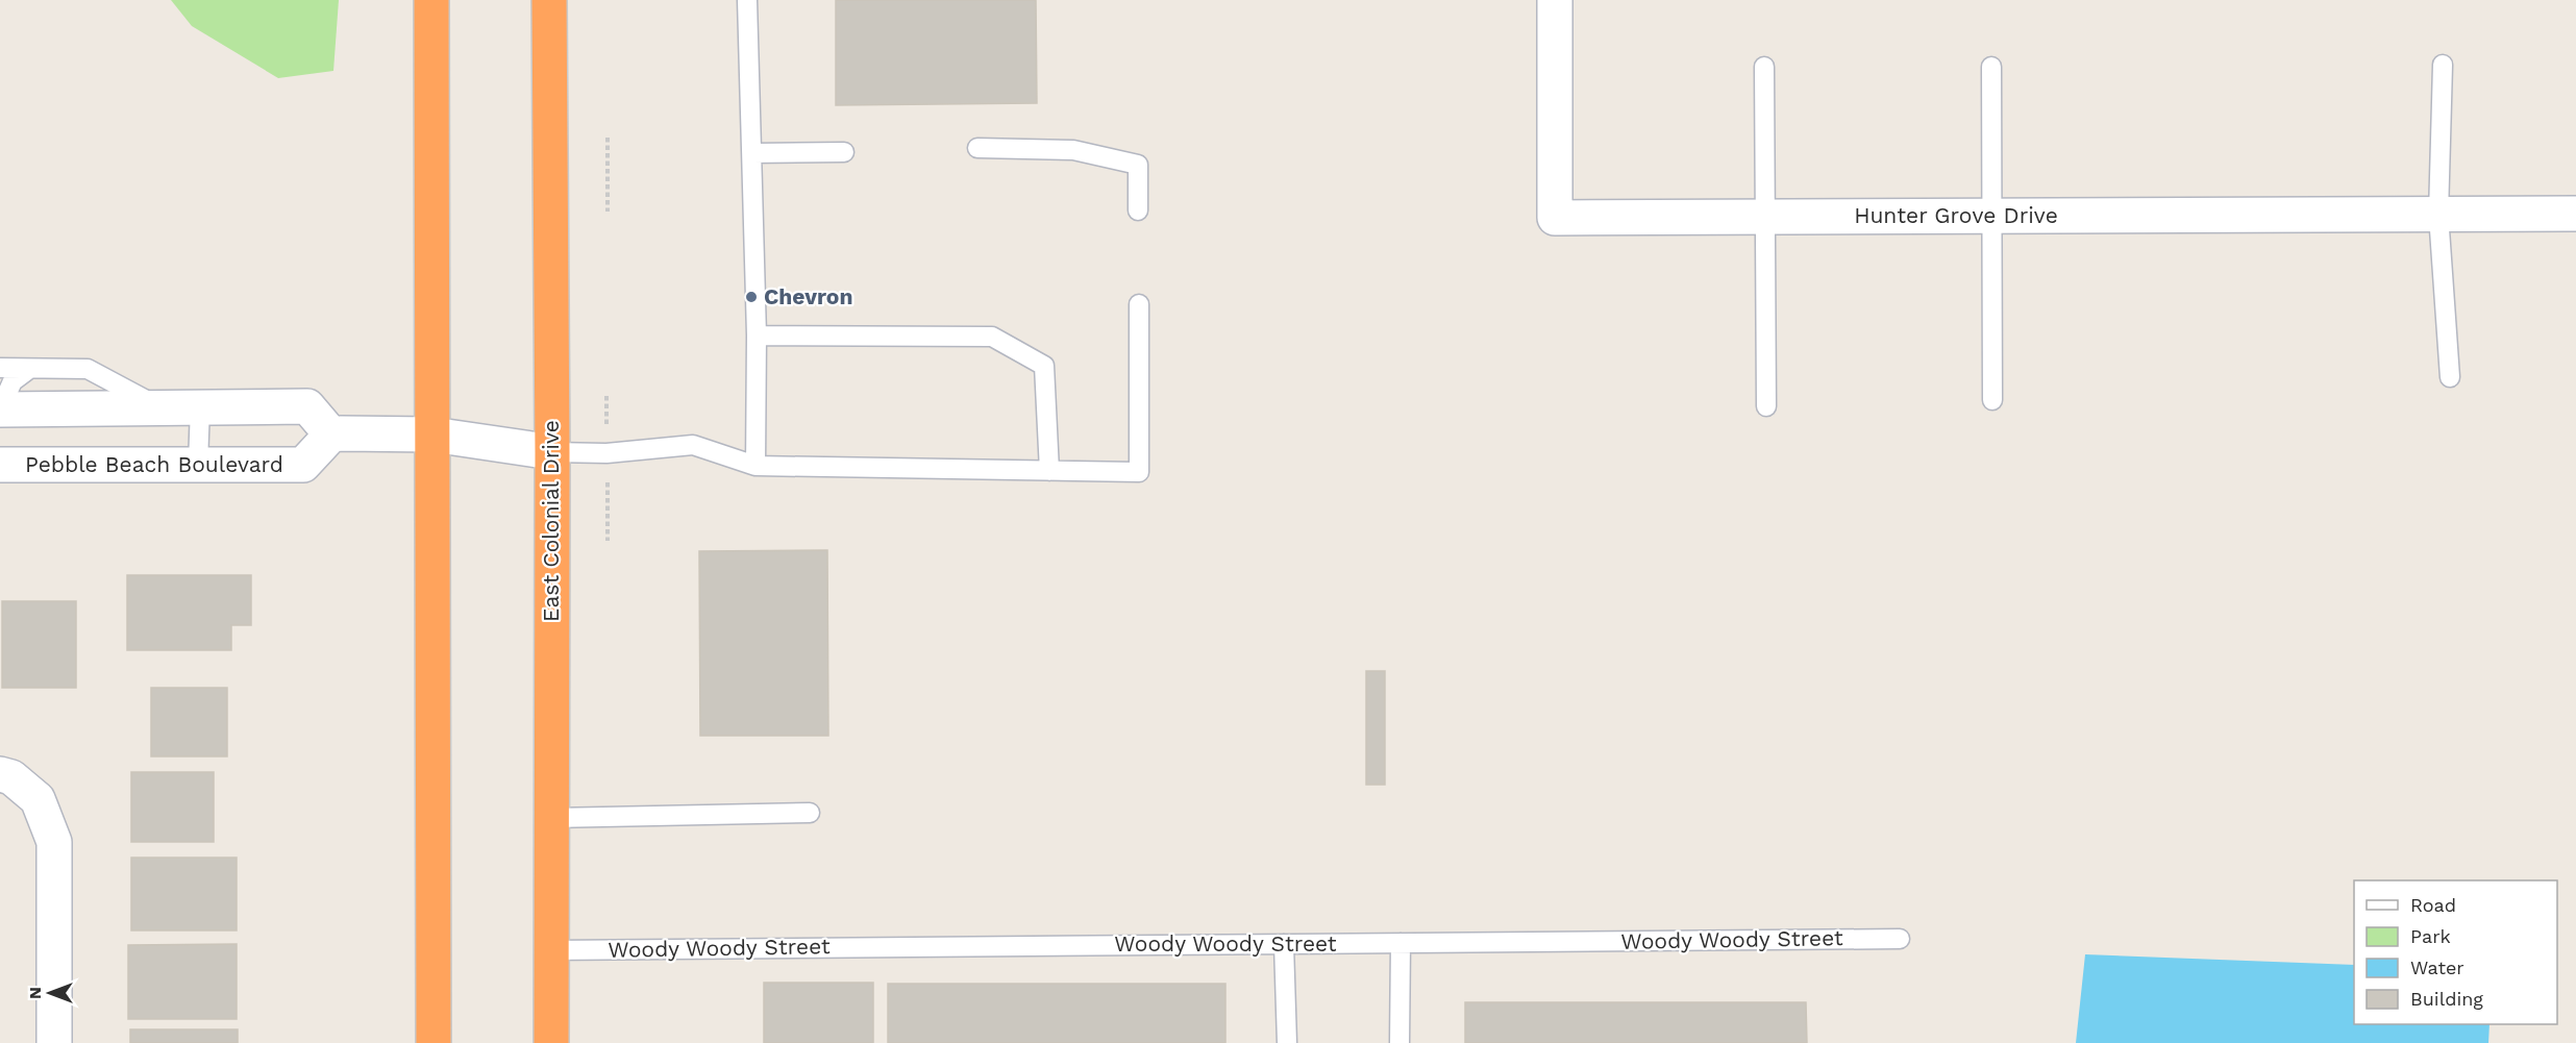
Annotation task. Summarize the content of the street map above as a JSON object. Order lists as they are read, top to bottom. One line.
{"streets":{"highway":["East Colonial Drive"],"street":["Hunter Grove Drive","Pebble Beach Boulevard"],"lane":["Woody Woody Street"]},"crossings":[["East Colonial Drive","Woody Woody Street"]],"places":["Chevron"],"legend":["Road","Park","Water","Building"],"north":"left"}
